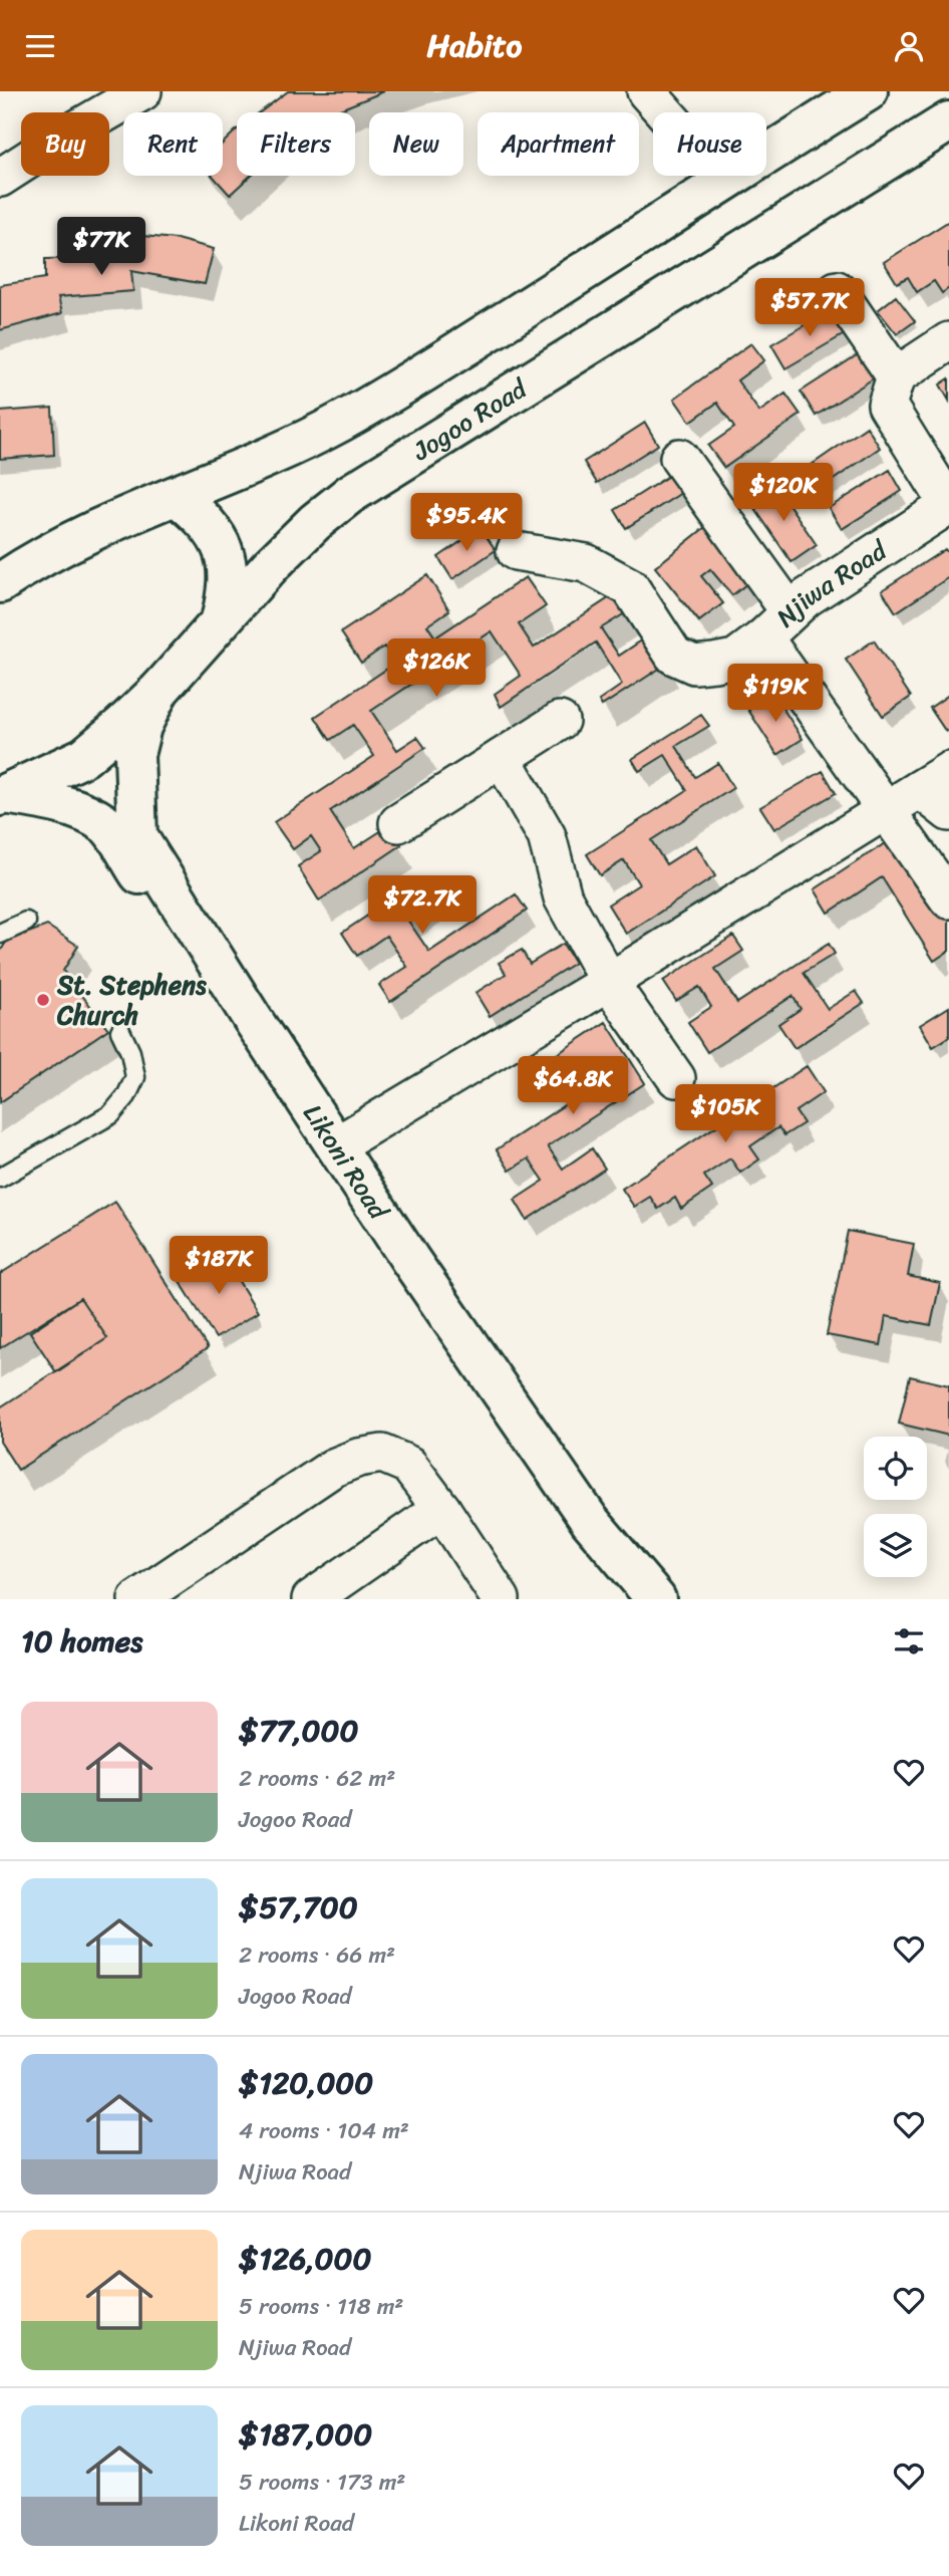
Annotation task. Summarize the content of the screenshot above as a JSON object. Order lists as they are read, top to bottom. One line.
{"streets":{"main road":["Jogoo Road","Likoni Road"],"street":["Njiwa Road"]},"crossings":[["Jogoo Road","Likoni Road"]],"places":["St. Stephens Church"],"page":{"header":"Habito","chip":["Buy","Rent","Filters","New","Apartment","House"],"price":["$77K","$57.7K","$120K","$95.4K","$126K","$119K","$72.7K","$64.8K","$105K","$187K"],"heading":"10 homes","list":[{"name":"$77,000","note":"2 rooms · 62 m² · Jogoo Road"},{"name":"$57,700","note":"2 rooms · 66 m² · Jogoo Road"},{"name":"$120,000","note":"4 rooms · 104 m² · Njiwa Road"},{"name":"$126,000","note":"5 rooms · 118 m² · Njiwa Road"},{"name":"$187,000","note":"5 rooms · 173 m² · Likoni Road"}]}}
